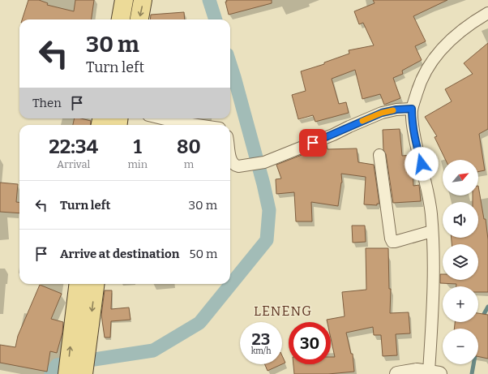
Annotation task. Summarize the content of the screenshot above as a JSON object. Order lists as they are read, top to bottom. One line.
{"districts":["LENENG"],"north":"top right","page":{"turn":["30 m","Turn left"],"then":"Then","eta":["22:34","Arrival","1","min","80","m"],"map_buttons":["+","−"],"list":[{"name":"Turn left","value":"30 m"},{"name":"Arrive at destination","value":"50 m"}],"speed":"23 km/h","limit":"30"}}
